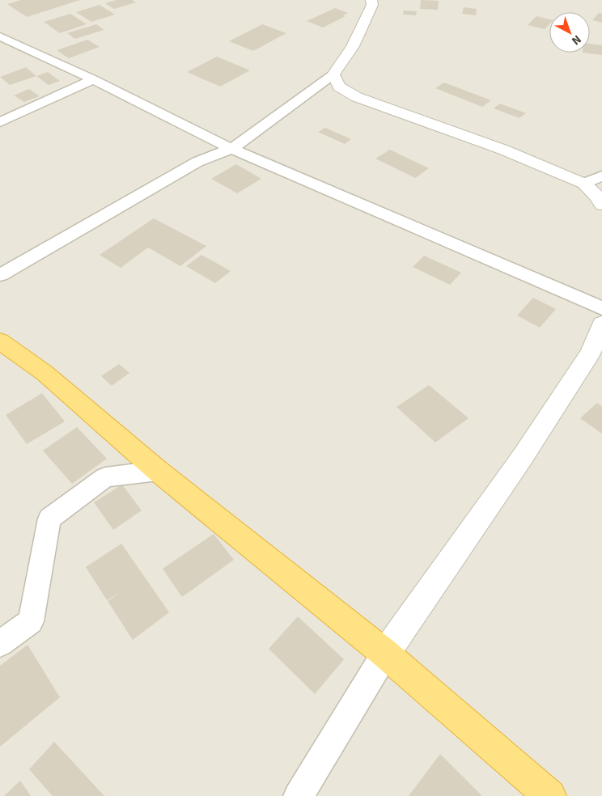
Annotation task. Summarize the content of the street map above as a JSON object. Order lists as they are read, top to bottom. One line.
{"north":"bottom right"}
